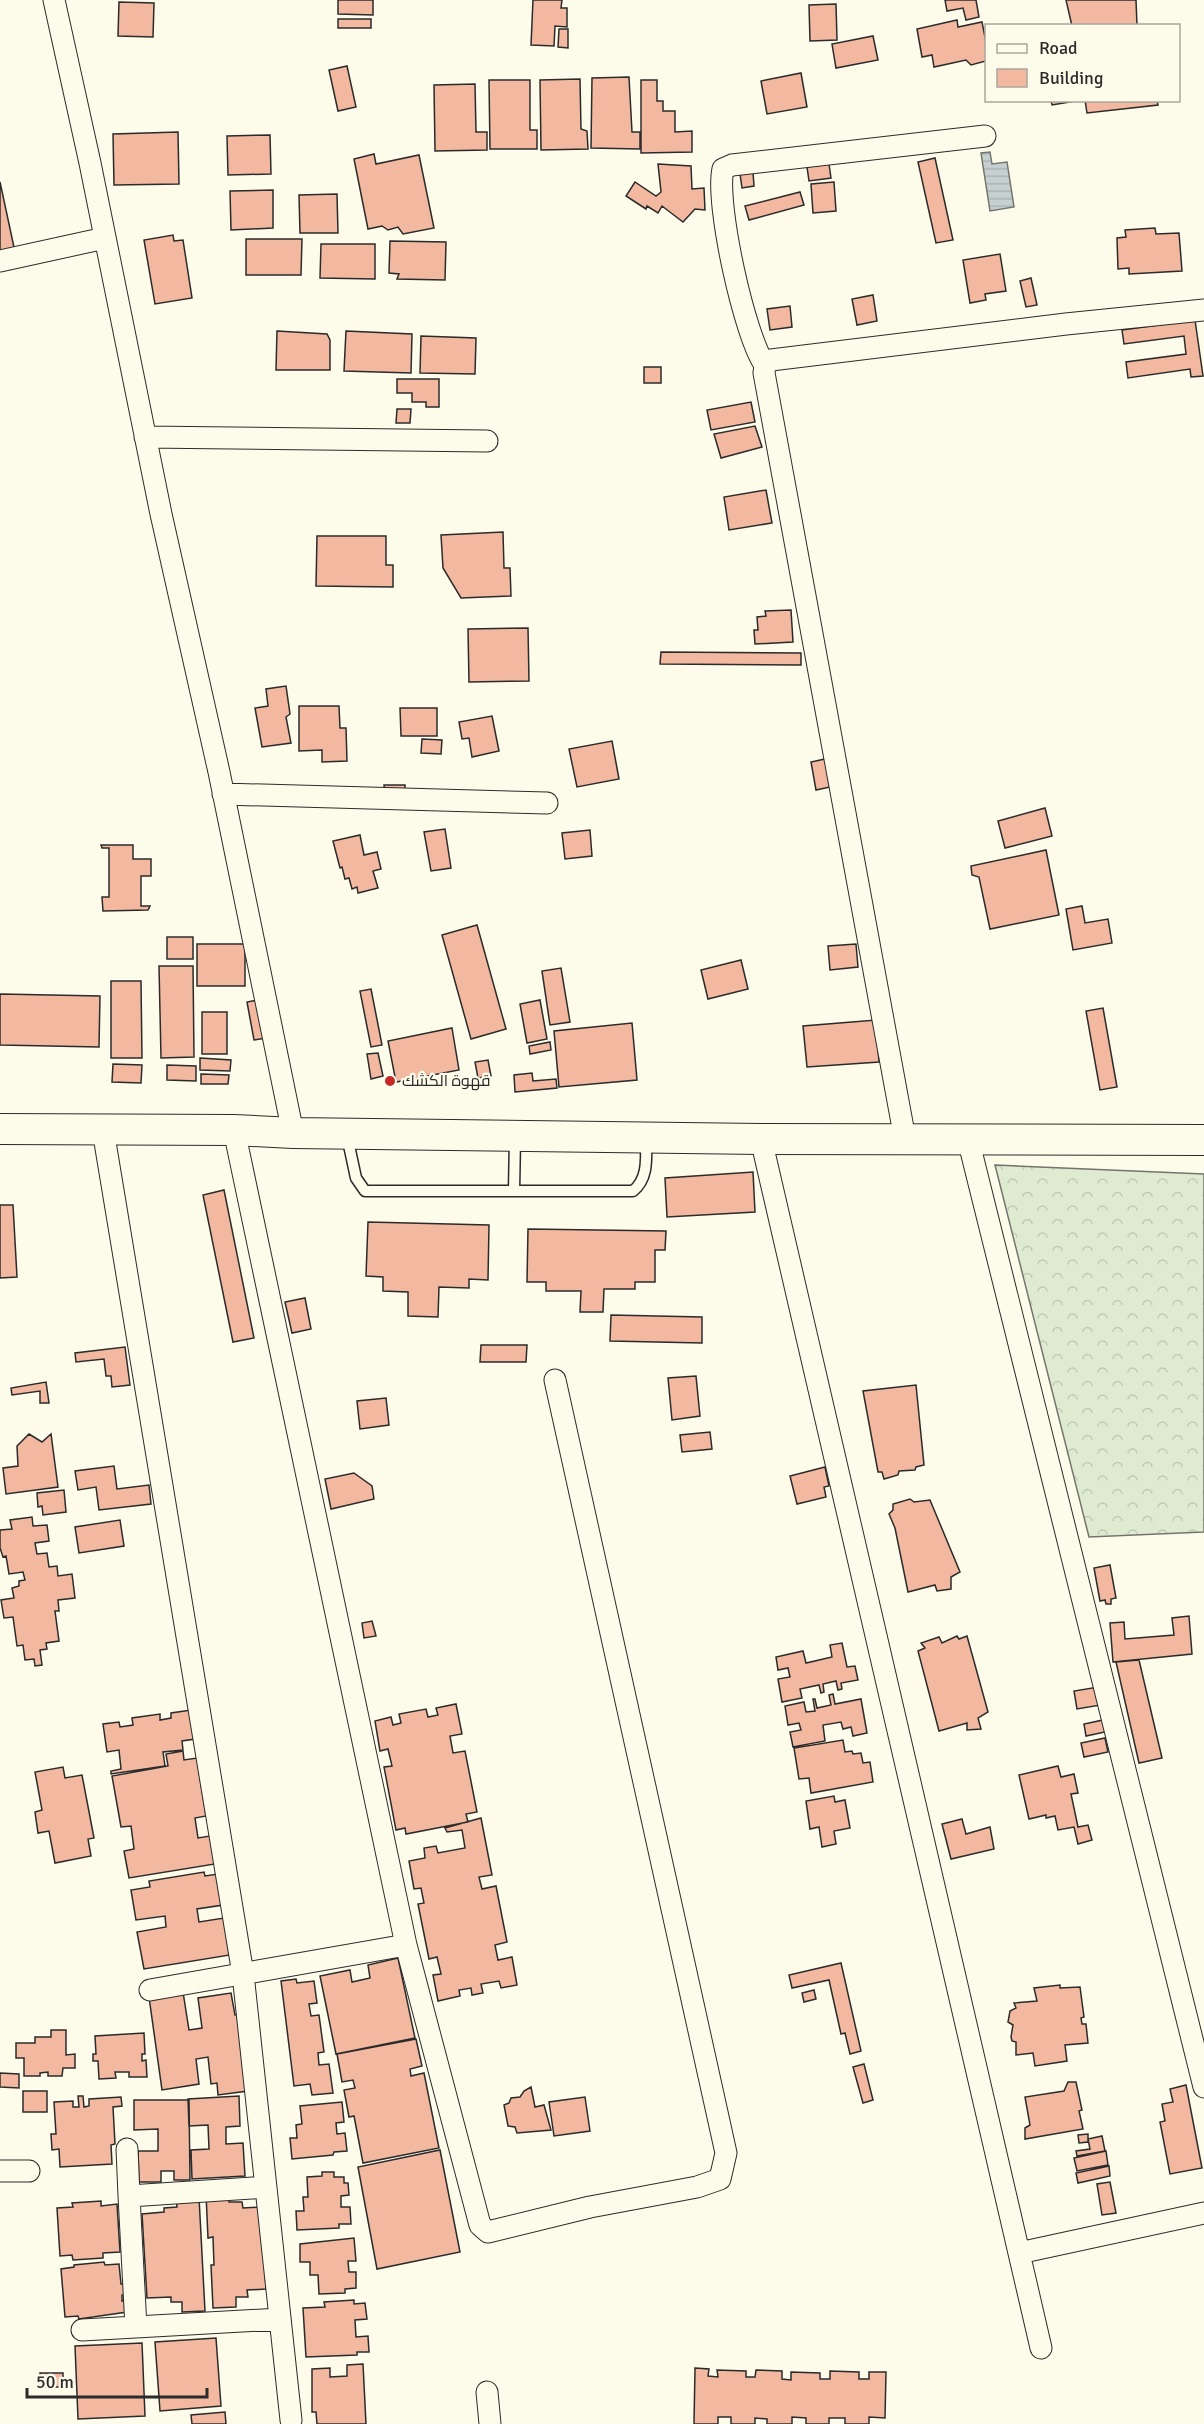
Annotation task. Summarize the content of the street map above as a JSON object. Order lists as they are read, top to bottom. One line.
{"places":["قهوة الكشك"],"legend":["Road","Building"],"scale_bar":"50 m"}
